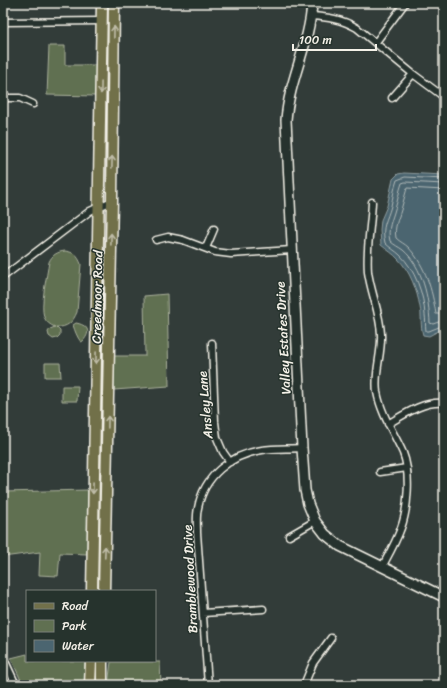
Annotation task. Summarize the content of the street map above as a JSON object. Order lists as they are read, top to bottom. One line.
{"streets":{"main road":["Creedmoor Road"],"street":["Valley Estates Drive","Ansley Lane","Bramblewood Drive"]},"crossings":[["Valley Estates Drive","Bramblewood Drive"],["Ansley Lane","Bramblewood Drive"]],"legend":["Road","Park","Water"],"scale_bar":"100 m"}
